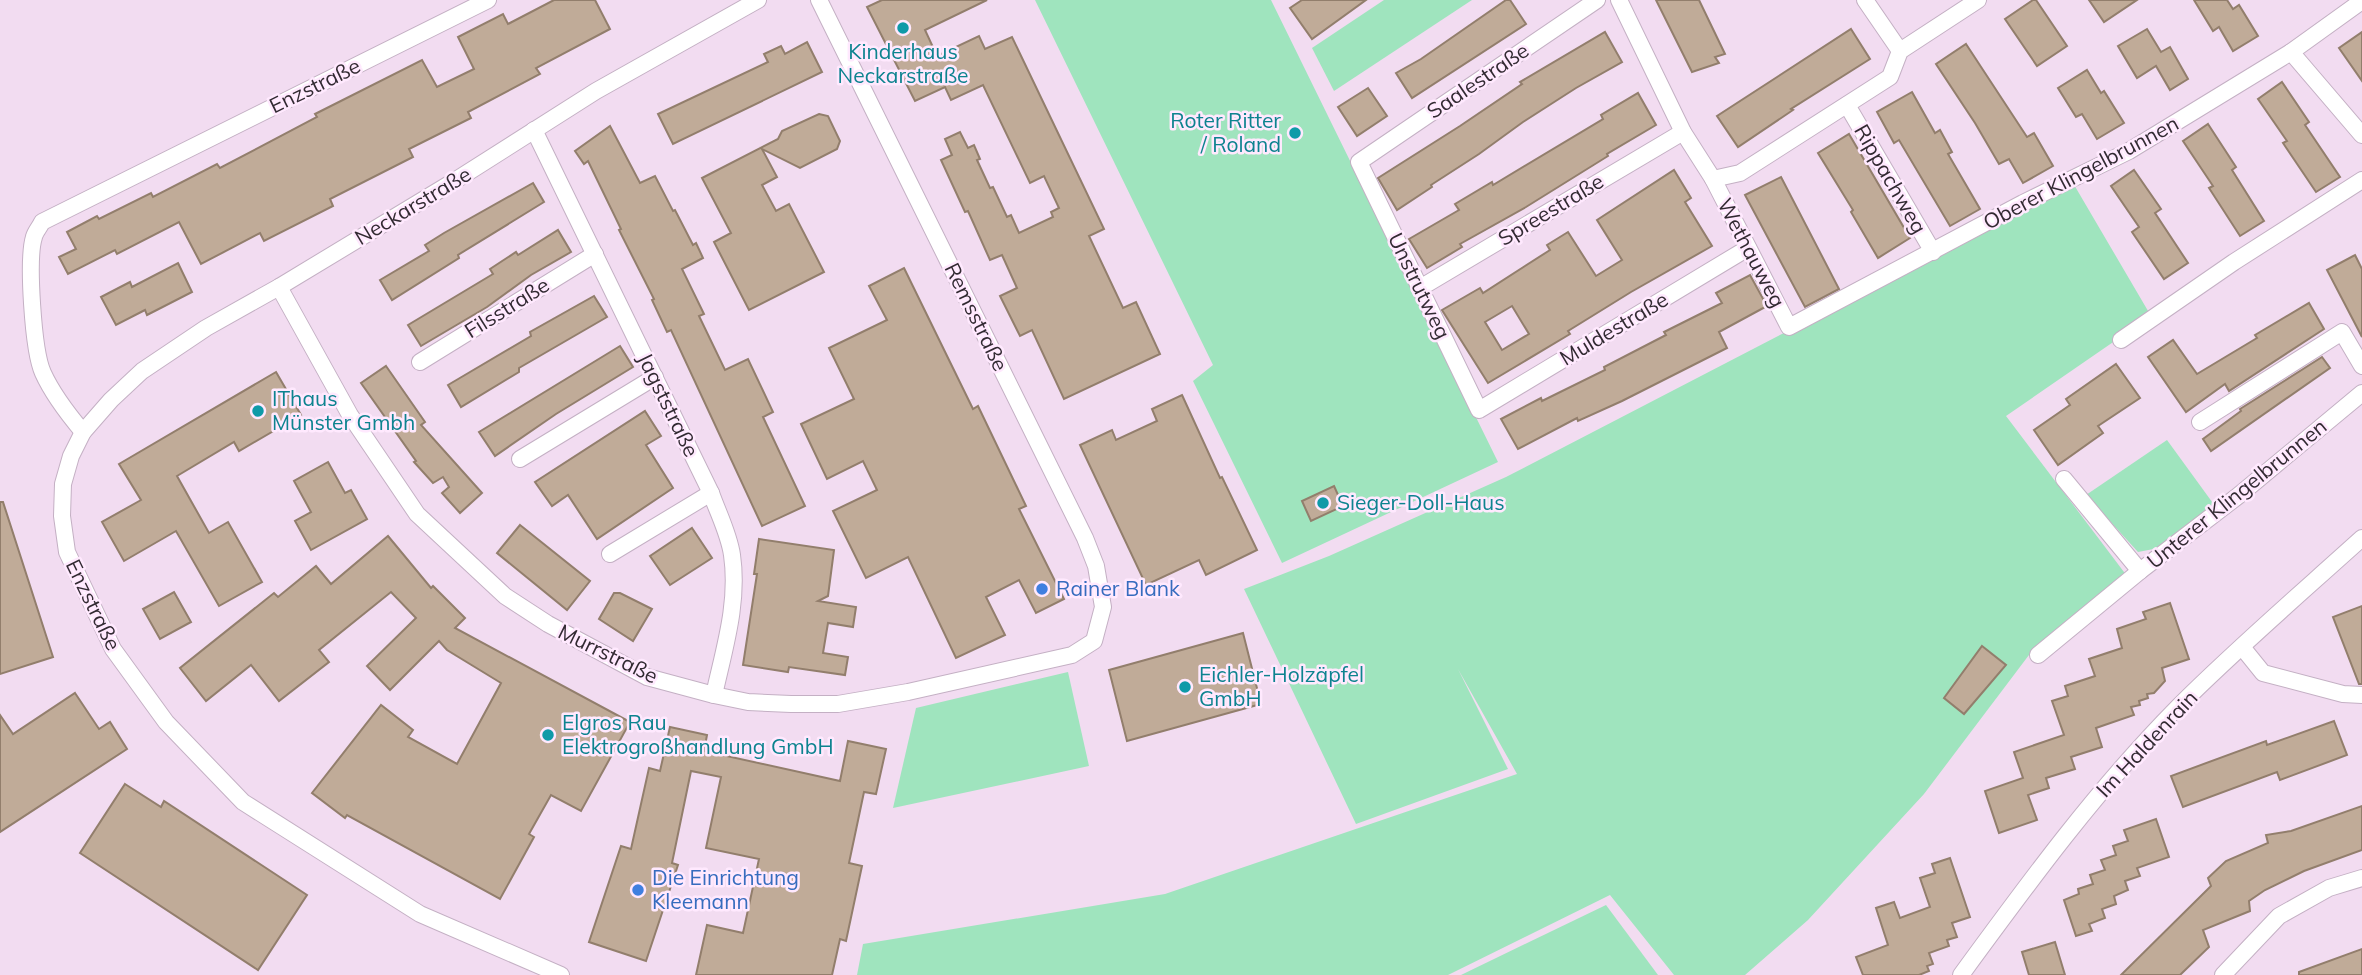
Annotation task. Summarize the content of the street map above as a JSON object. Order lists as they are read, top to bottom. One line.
{"streets":{"street":["Saalestraße","Enzstraße","Oberer Klingelbrunnen","Rippachweg","Neckarstraße","Spreestraße","Wethauweg","Unstrutweg","Filsstraße","Remsstraße","Muldestraße","Jagststraße","Unterer Klingelbrunnen","Murrstraße","Im Haldenrain"]},"crossings":[["Saalestraße","Unstrutweg"],["Enzstraße","Neckarstraße"],["Oberer Klingelbrunnen","Rippachweg"],["Oberer Klingelbrunnen","Wethauweg"],["Neckarstraße","Jagststraße"],["Neckarstraße","Murrstraße"],["Spreestraße","Wethauweg"],["Spreestraße","Unstrutweg"],["Wethauweg","Muldestraße"],["Unstrutweg","Muldestraße"],["Filsstraße","Jagststraße"],["Remsstraße","Murrstraße"],["Jagststraße","Murrstraße"]],"places":["Kinderhaus Neckarstraße","Roter Ritter / Roland","IThaus Münster Gmbh","Sieger-Doll-Haus","Rainer Blank","Eichler-Holzäpfel GmbH","Elgros Rau Elektrogroßhandlung GmbH","Die Einrichtung Kleemann"]}
